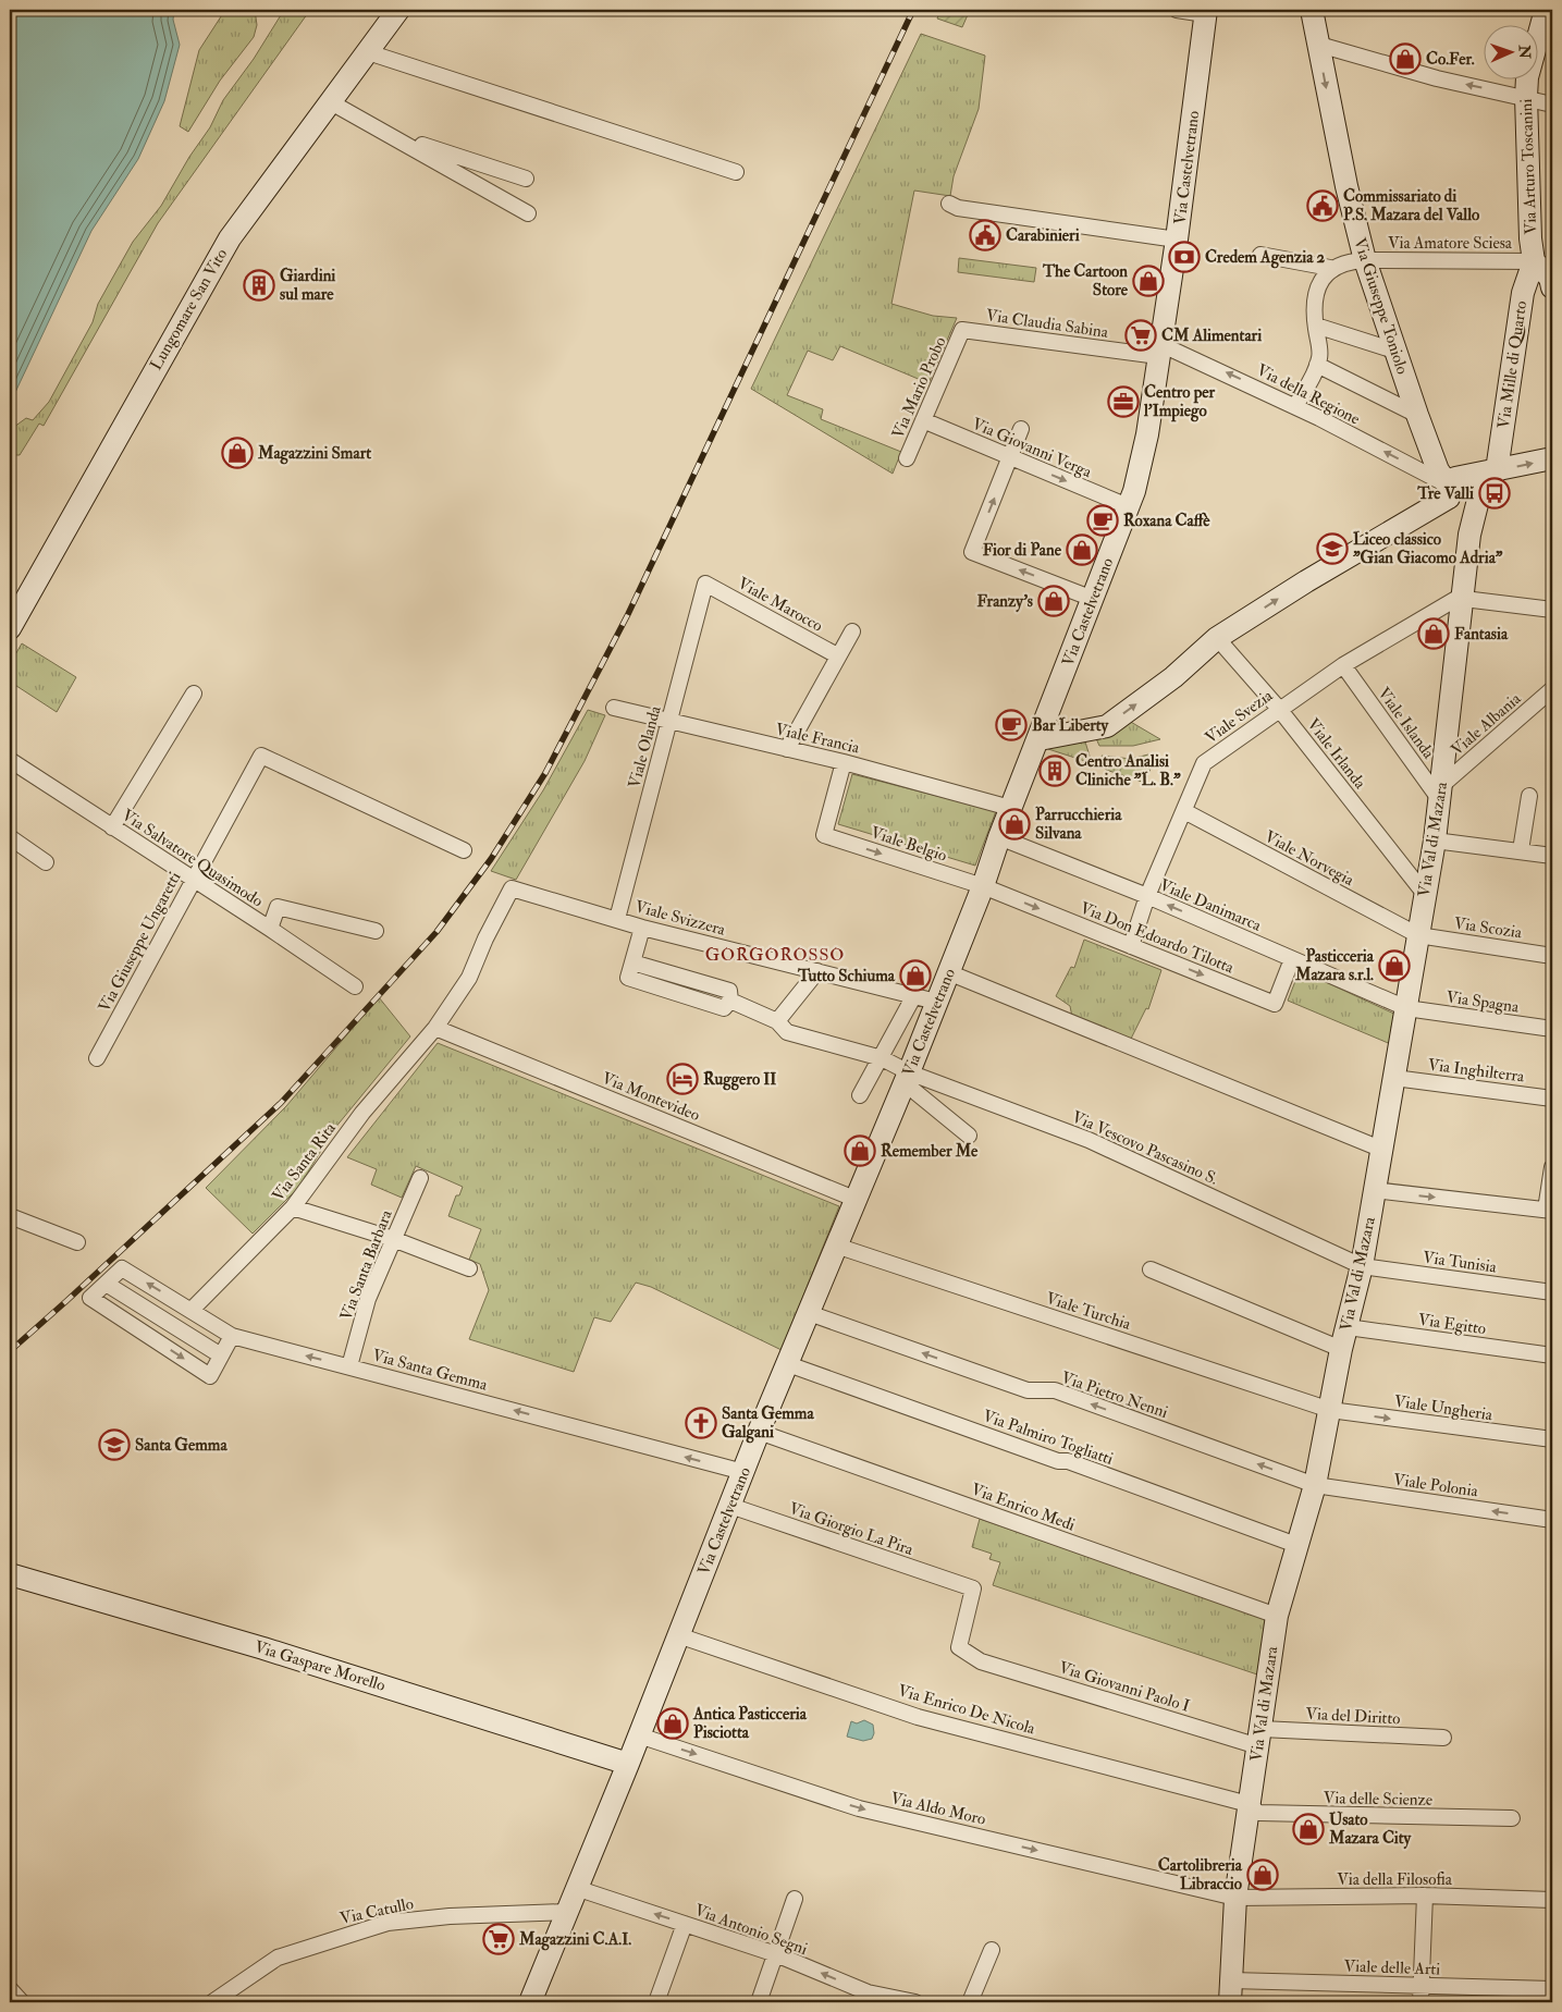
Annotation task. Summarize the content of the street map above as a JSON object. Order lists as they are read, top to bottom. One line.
{"streets":{"street":["Via Arturo Toscanini","Via Castelvetrano","Via Amatore Sciesa","Via Giuseppe Toniolo","Lungomare San Vito","Via Claudia Sabina","Via Mille di Quarto","Via Mario Probo","Via della Regione","Via Giovanni Verga","Viale Marocco","Viale Svezia","Viale Islanda","Viale Albania","Viale Francia","Viale Olanda","Viale Irlanda","Via Val di Mazara","Viale Belgio","Via Salvatore Quasimodo","Viale Norvegia","Viale Danimarca","Viale Svizzera","Via Scozia","Via Don Edoardo Tilotta","Via Giuseppe Ungaretti","Via Spagna","Via Inghilterra","Via Montevideo","Via Vescovo Pascasino S.","Via Santa Rita","Via Tunisia","Via Santa Barbara","Viale Turchia","Via Egitto","Via Santa Gemma","Via Pietro Nenni","Viale Ungheria","Via Palmiro Togliatti","Viale Polonia","Via Enrico Medi","Via Giorgio La Pira","Via Gaspare Morello","Via Giovanni Paolo I","Via Enrico De Nicola","Via del Diritto","Via delle Scienze","Via Aldo Moro","Via della Filosofia","Via Catullo","Via Antonio Segni","Viale delle Arti"]},"crossings":[["Via Arturo Toscanini","Via Amatore Sciesa"],["Via Arturo Toscanini","Via Mille di Quarto"],["Via Castelvetrano","Via Claudia Sabina"],["Via Castelvetrano","Via della Regione"],["Via Castelvetrano","Via Giovanni Verga"],["Via Castelvetrano","Viale Francia"],["Via Castelvetrano","Viale Belgio"],["Via Castelvetrano","Viale Danimarca"],["Via Castelvetrano","Viale Svizzera"],["Via Castelvetrano","Via Don Edoardo Tilotta"],["Via Castelvetrano","Via Montevideo"],["Via Castelvetrano","Via Vescovo Pascasino S."],["Via Castelvetrano","Viale Turchia"],["Via Castelvetrano","Via Santa Gemma"],["Via Castelvetrano","Via Pietro Nenni"],["Via Castelvetrano","Via Palmiro Togliatti"],["Via Castelvetrano","Via Enrico Medi"],["Via Castelvetrano","Via Giorgio La Pira"],["Via Castelvetrano","Via Gaspare Morello"],["Via Castelvetrano","Via Enrico De Nicola"],["Via Castelvetrano","Via Aldo Moro"],["Via Castelvetrano","Via Catullo"],["Via Castelvetrano","Via Antonio Segni"],["Via Amatore Sciesa","Via Giuseppe Toniolo"],["Via Amatore Sciesa","Via Mille di Quarto"],["Via Giuseppe Toniolo","Via Mille di Quarto"],["Via Giuseppe Toniolo","Via della Regione"],["Via Giuseppe Toniolo","Via Val di Mazara"],["Via Claudia Sabina","Via Mario Probo"],["Via Claudia Sabina","Via della Regione"],["Via Mille di Quarto","Via Val di Mazara"],["Via Mario Probo","Via Giovanni Verga"],["Viale Marocco","Viale Olanda"],["Viale Svezia","Viale Islanda"],["Viale Svezia","Viale Irlanda"],["Viale Svezia","Via Val di Mazara"],["Viale Svezia","Viale Norvegia"],["Viale Svezia","Viale Danimarca"],["Viale Svezia","Via Don Edoardo Tilotta"],["Viale Islanda","Viale Albania"],["Viale Islanda","Via Val di Mazara"],["Viale Albania","Via Val di Mazara"],["Viale Francia","Viale Olanda"],["Viale Francia","Viale Belgio"],["Viale Olanda","Viale Svizzera"],["Viale Irlanda","Via Val di Mazara"],["Via Val di Mazara","Viale Norvegia"],["Via Val di Mazara","Viale Danimarca"],["Via Val di Mazara","Via Scozia"],["Via Val di Mazara","Via Spagna"],["Via Val di Mazara","Via Inghilterra"],["Via Val di Mazara","Via Vescovo Pascasino S."],["Via Val di Mazara","Via Tunisia"],["Via Val di Mazara","Viale Turchia"],["Via Val di Mazara","Via Egitto"],["Via Val di Mazara","Via Pietro Nenni"],["Via Val di Mazara","Viale Ungheria"],["Via Val di Mazara","Via Palmiro Togliatti"],["Via Val di Mazara","Viale Polonia"],["Via Val di Mazara","Via Enrico Medi"],["Via Val di Mazara","Via Giovanni Paolo I"],["Via Val di Mazara","Via Enrico De Nicola"],["Via Val di Mazara","Via del Diritto"],["Via Val di Mazara","Via delle Scienze"],["Via Val di Mazara","Via Aldo Moro"],["Via Val di Mazara","Via della Filosofia"],["Via Val di Mazara","Viale delle Arti"],["Viale Belgio","Via Don Edoardo Tilotta"],["Via Salvatore Quasimodo","Via Giuseppe Ungaretti"],["Viale Norvegia","Via Scozia"],["Viale Danimarca","Via Don Edoardo Tilotta"],["Viale Danimarca","Via Spagna"],["Viale Svizzera","Via Santa Rita"],["Via Montevideo","Via Santa Rita"],["Via Vescovo Pascasino S.","Via Tunisia"],["Via Santa Rita","Via Santa Gemma"],["Via Santa Barbara","Via Santa Gemma"],["Viale Turchia","Viale Ungheria"],["Via Pietro Nenni","Viale Polonia"],["Via Giorgio La Pira","Via Giovanni Paolo I"],["Via Giovanni Paolo I","Via del Diritto"],["Via Enrico De Nicola","Via delle Scienze"],["Via Aldo Moro","Via della Filosofia"]],"one_way":["Via Giuseppe Toniolo","Via Giovanni Verga","Viale Danimarca","Via Pietro Nenni","Viale Ungheria","Viale Polonia","Via Aldo Moro","Via Antonio Segni"],"districts":["GORGOROSSO"],"places":{"shop":["Co.Fer.","The Cartoon Store","Magazzini Smart","Fior di Pane","Franzy's","Fantasia","Parrucchieria Silvana","Pasticceria Mazara s.r.l.","Tutto Schiuma","Remember Me","Antica Pasticceria Pisciotta","Usato Mazara City","Cartolibreria Libraccio"],"public building":["Commissariato di P.S. Mazara del Vallo","Carabinieri"],"bank":["Credem Agenzia 2"],"building":["Giardini sul mare","Centro Analisi Cliniche \"L. B.\""],"supermarket":["CM Alimentari","Magazzini C.A.I."],"office":["Centro per l'Impiego"],"bus stop":["Tre Valli"],"cafe":["Roxana Caffè","Bar Liberty"],"school or university":["Liceo classico \"Gian Giacomo Adria\"","Santa Gemma"],"hotel":["Ruggero II"],"church":["Santa Gemma Galgani"]},"north":"right"}
